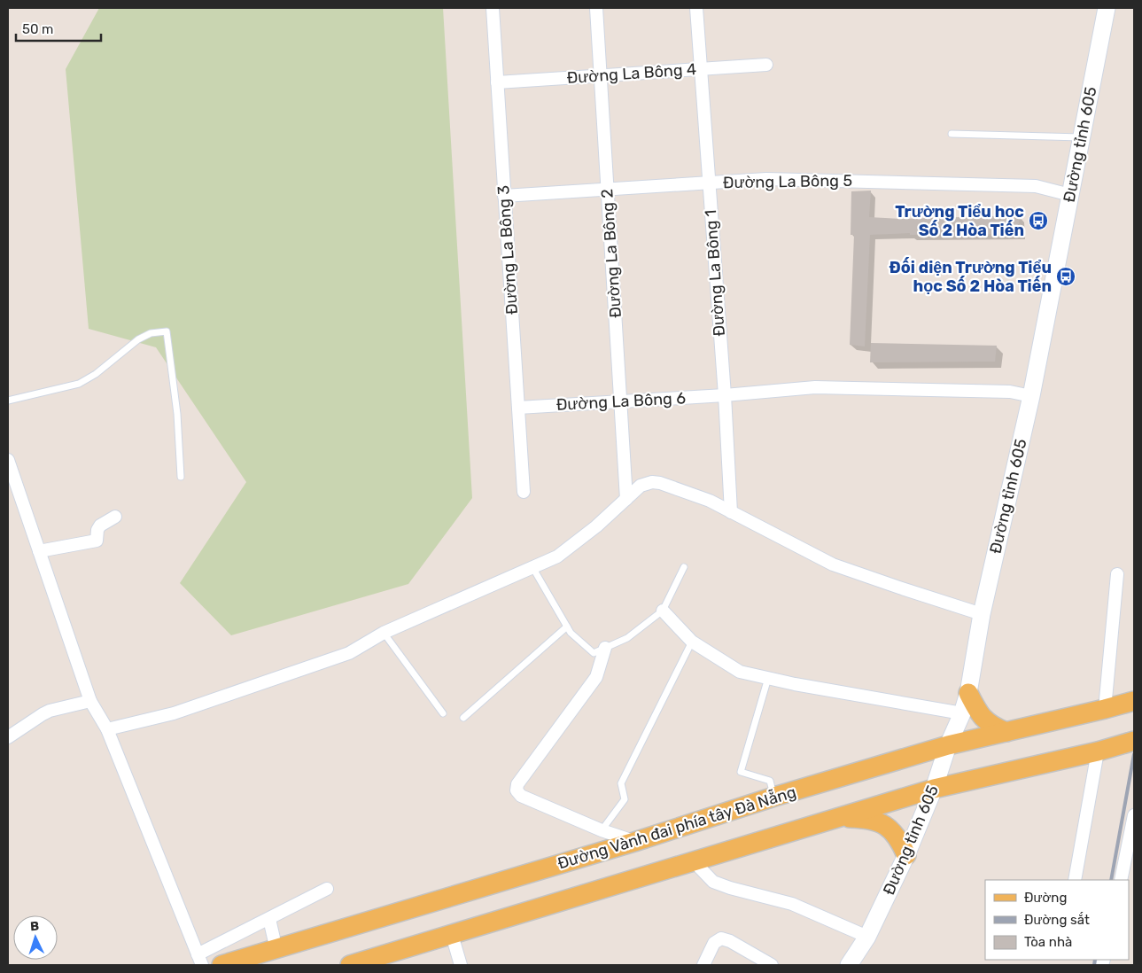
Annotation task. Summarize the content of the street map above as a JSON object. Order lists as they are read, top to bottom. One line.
{"streets":{"main road":["Đường tỉnh 605","Đường Vành đai phía tây Đà Nẵng"],"street":["Đường La Bông 4","Đường La Bông 5","Đường La Bông 3","Đường La Bông 2","Đường La Bông 1","Đường La Bông 6"]},"crossings":[["Đường La Bông 4","Đường La Bông 3"],["Đường La Bông 4","Đường La Bông 2"],["Đường La Bông 4","Đường La Bông 1"],["Đường tỉnh 605","Đường La Bông 5"],["Đường tỉnh 605","Đường La Bông 6"],["Đường tỉnh 605","Đường Vành đai phía tây Đà Nẵng"],["Đường La Bông 5","Đường La Bông 3"],["Đường La Bông 5","Đường La Bông 2"],["Đường La Bông 5","Đường La Bông 1"],["Đường La Bông 3","Đường La Bông 6"],["Đường La Bông 2","Đường La Bông 6"],["Đường La Bông 1","Đường La Bông 6"]],"places":{"bus stop":["Trường Tiểu học Số 2 Hòa Tiến","Đối diện Trường Tiểu học Số 2 Hòa Tiến"]},"legend":["Đường","Đường sắt","Tòa nhà"],"scale_bar":"50 m","north":"top"}
